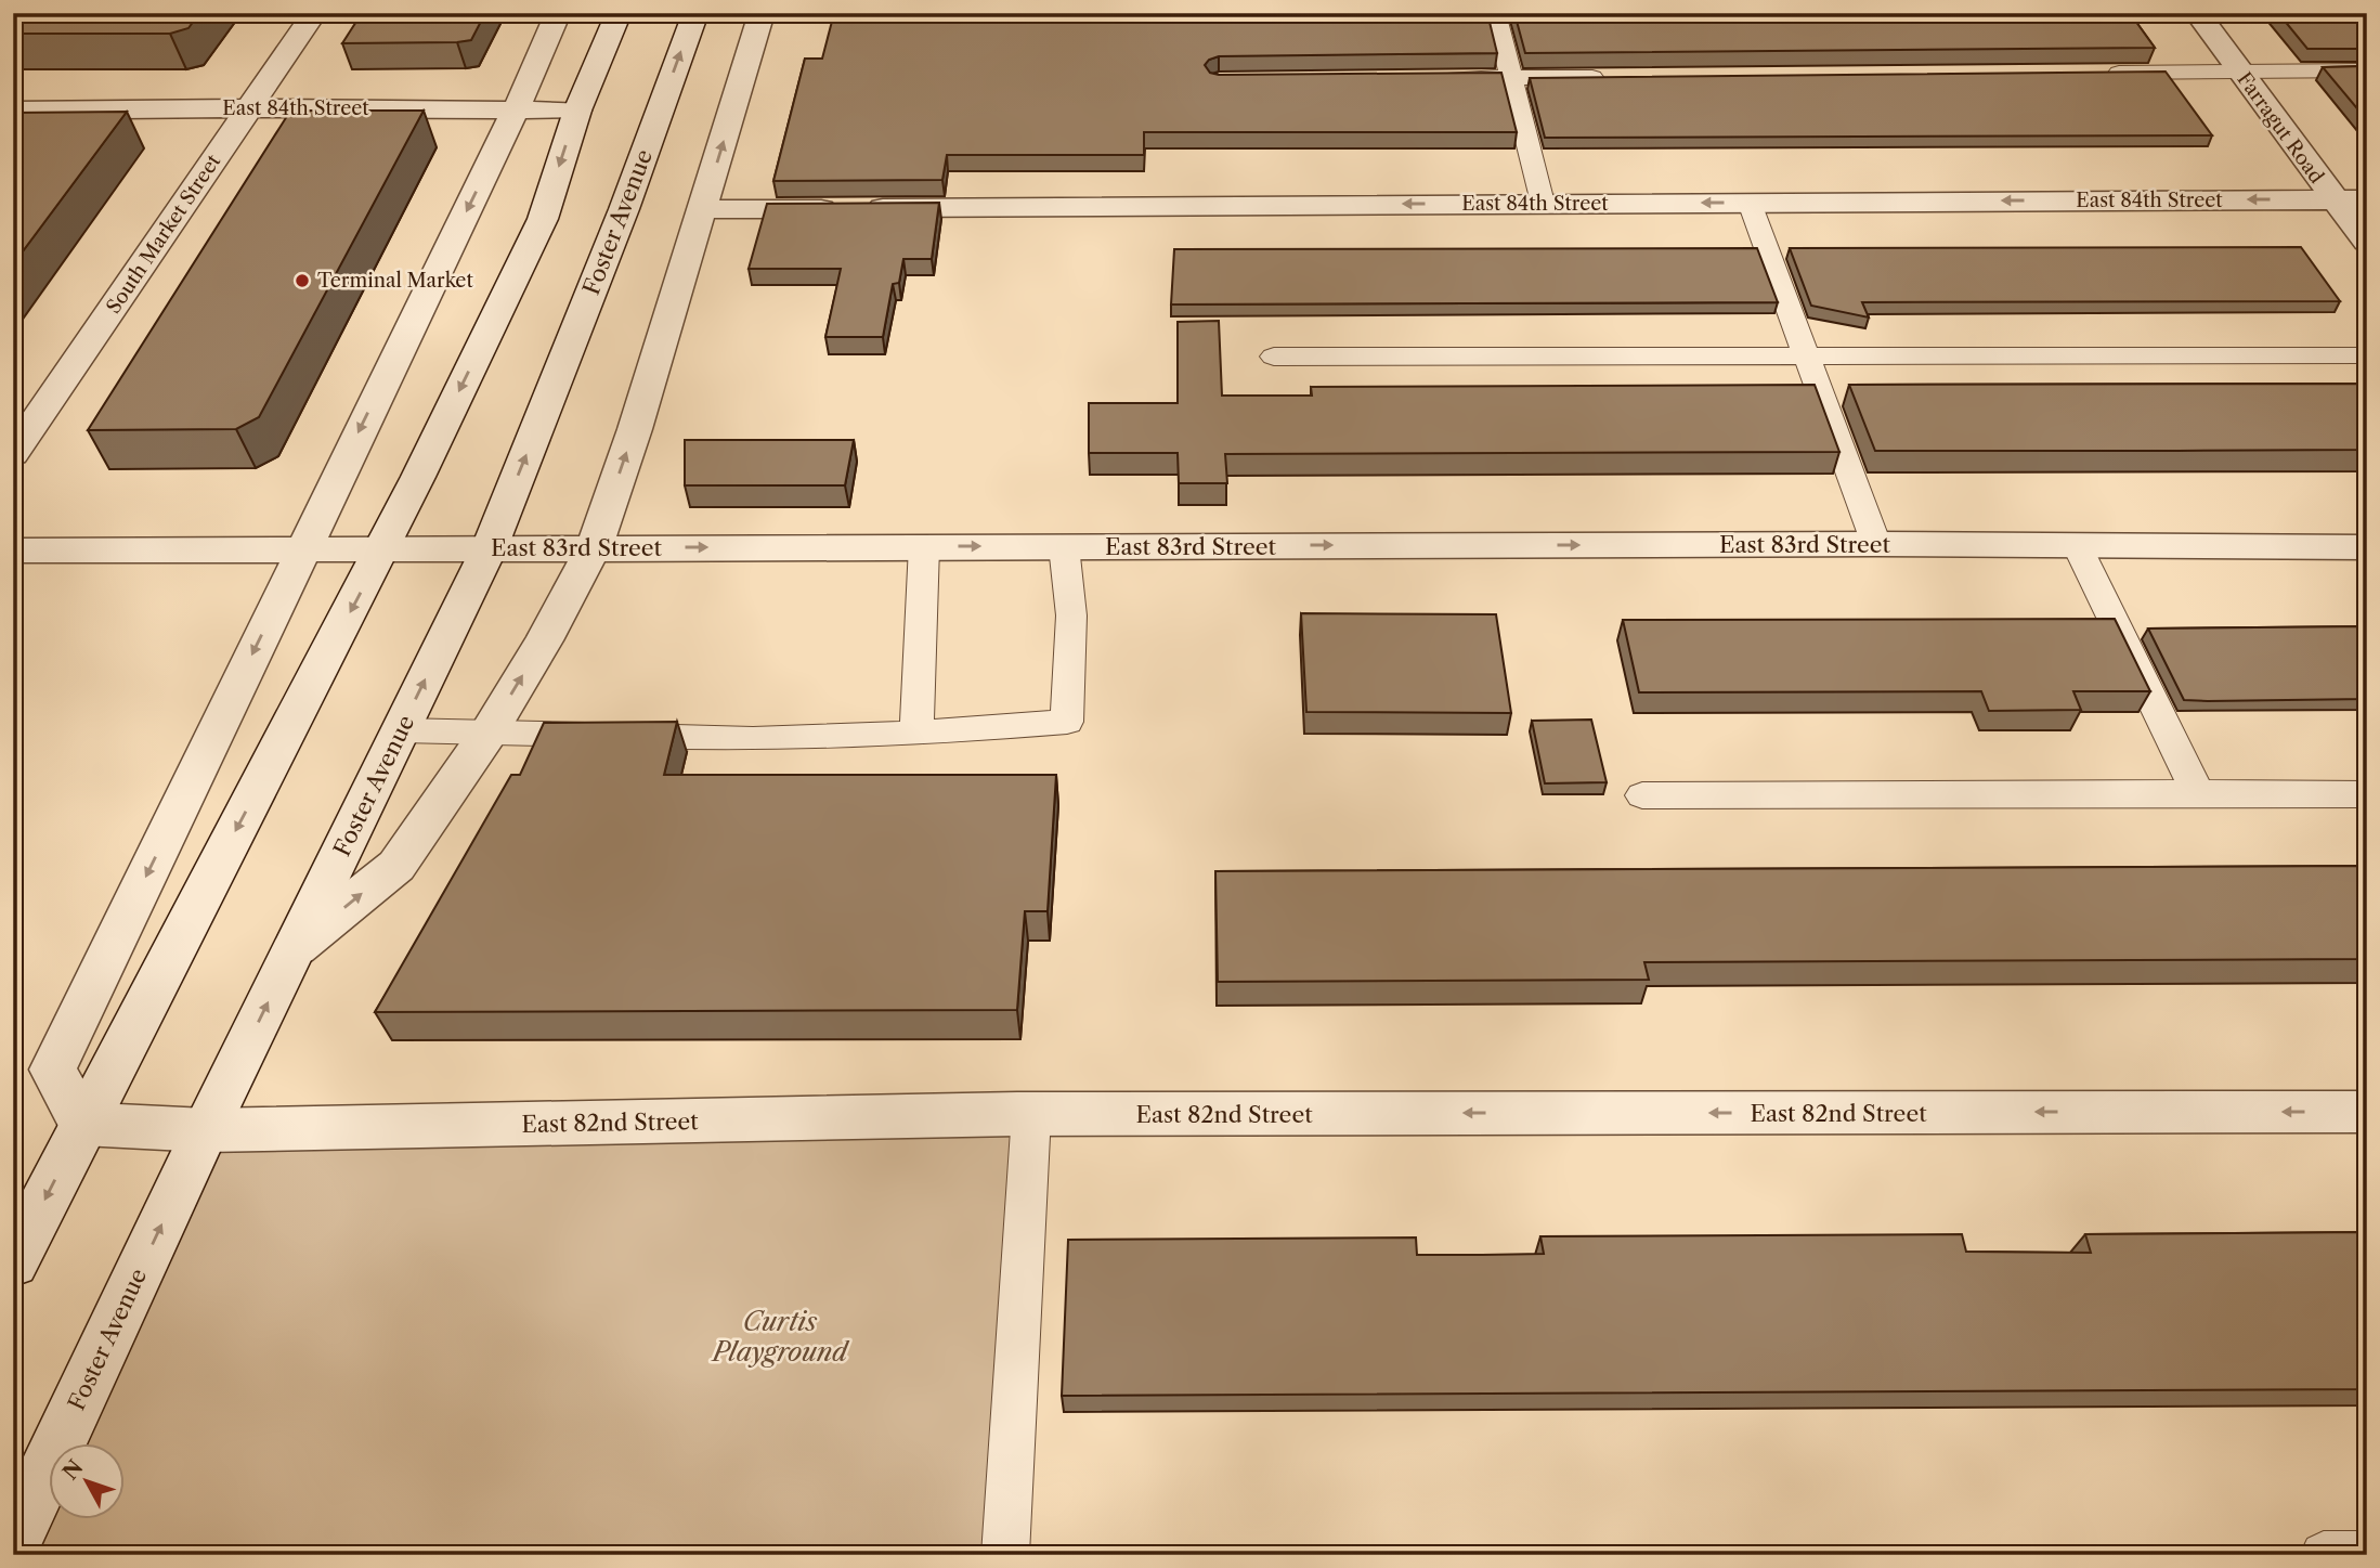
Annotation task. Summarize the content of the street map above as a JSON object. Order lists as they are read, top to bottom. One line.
{"streets":{"street":["East 84th Street","Farragut Road","Foster Avenue","South Market Street","East 83rd Street","East 82nd Street"]},"crossings":[["East 84th Street","Farragut Road"],["East 84th Street","South Market Street"],["Foster Avenue","East 83rd Street"],["Foster Avenue","East 82nd Street"]],"one_way":["East 84th Street","East 83rd Street","East 82nd Street"],"parks":["Curtis Playground"],"places":["Terminal Market"],"north":"top left"}
